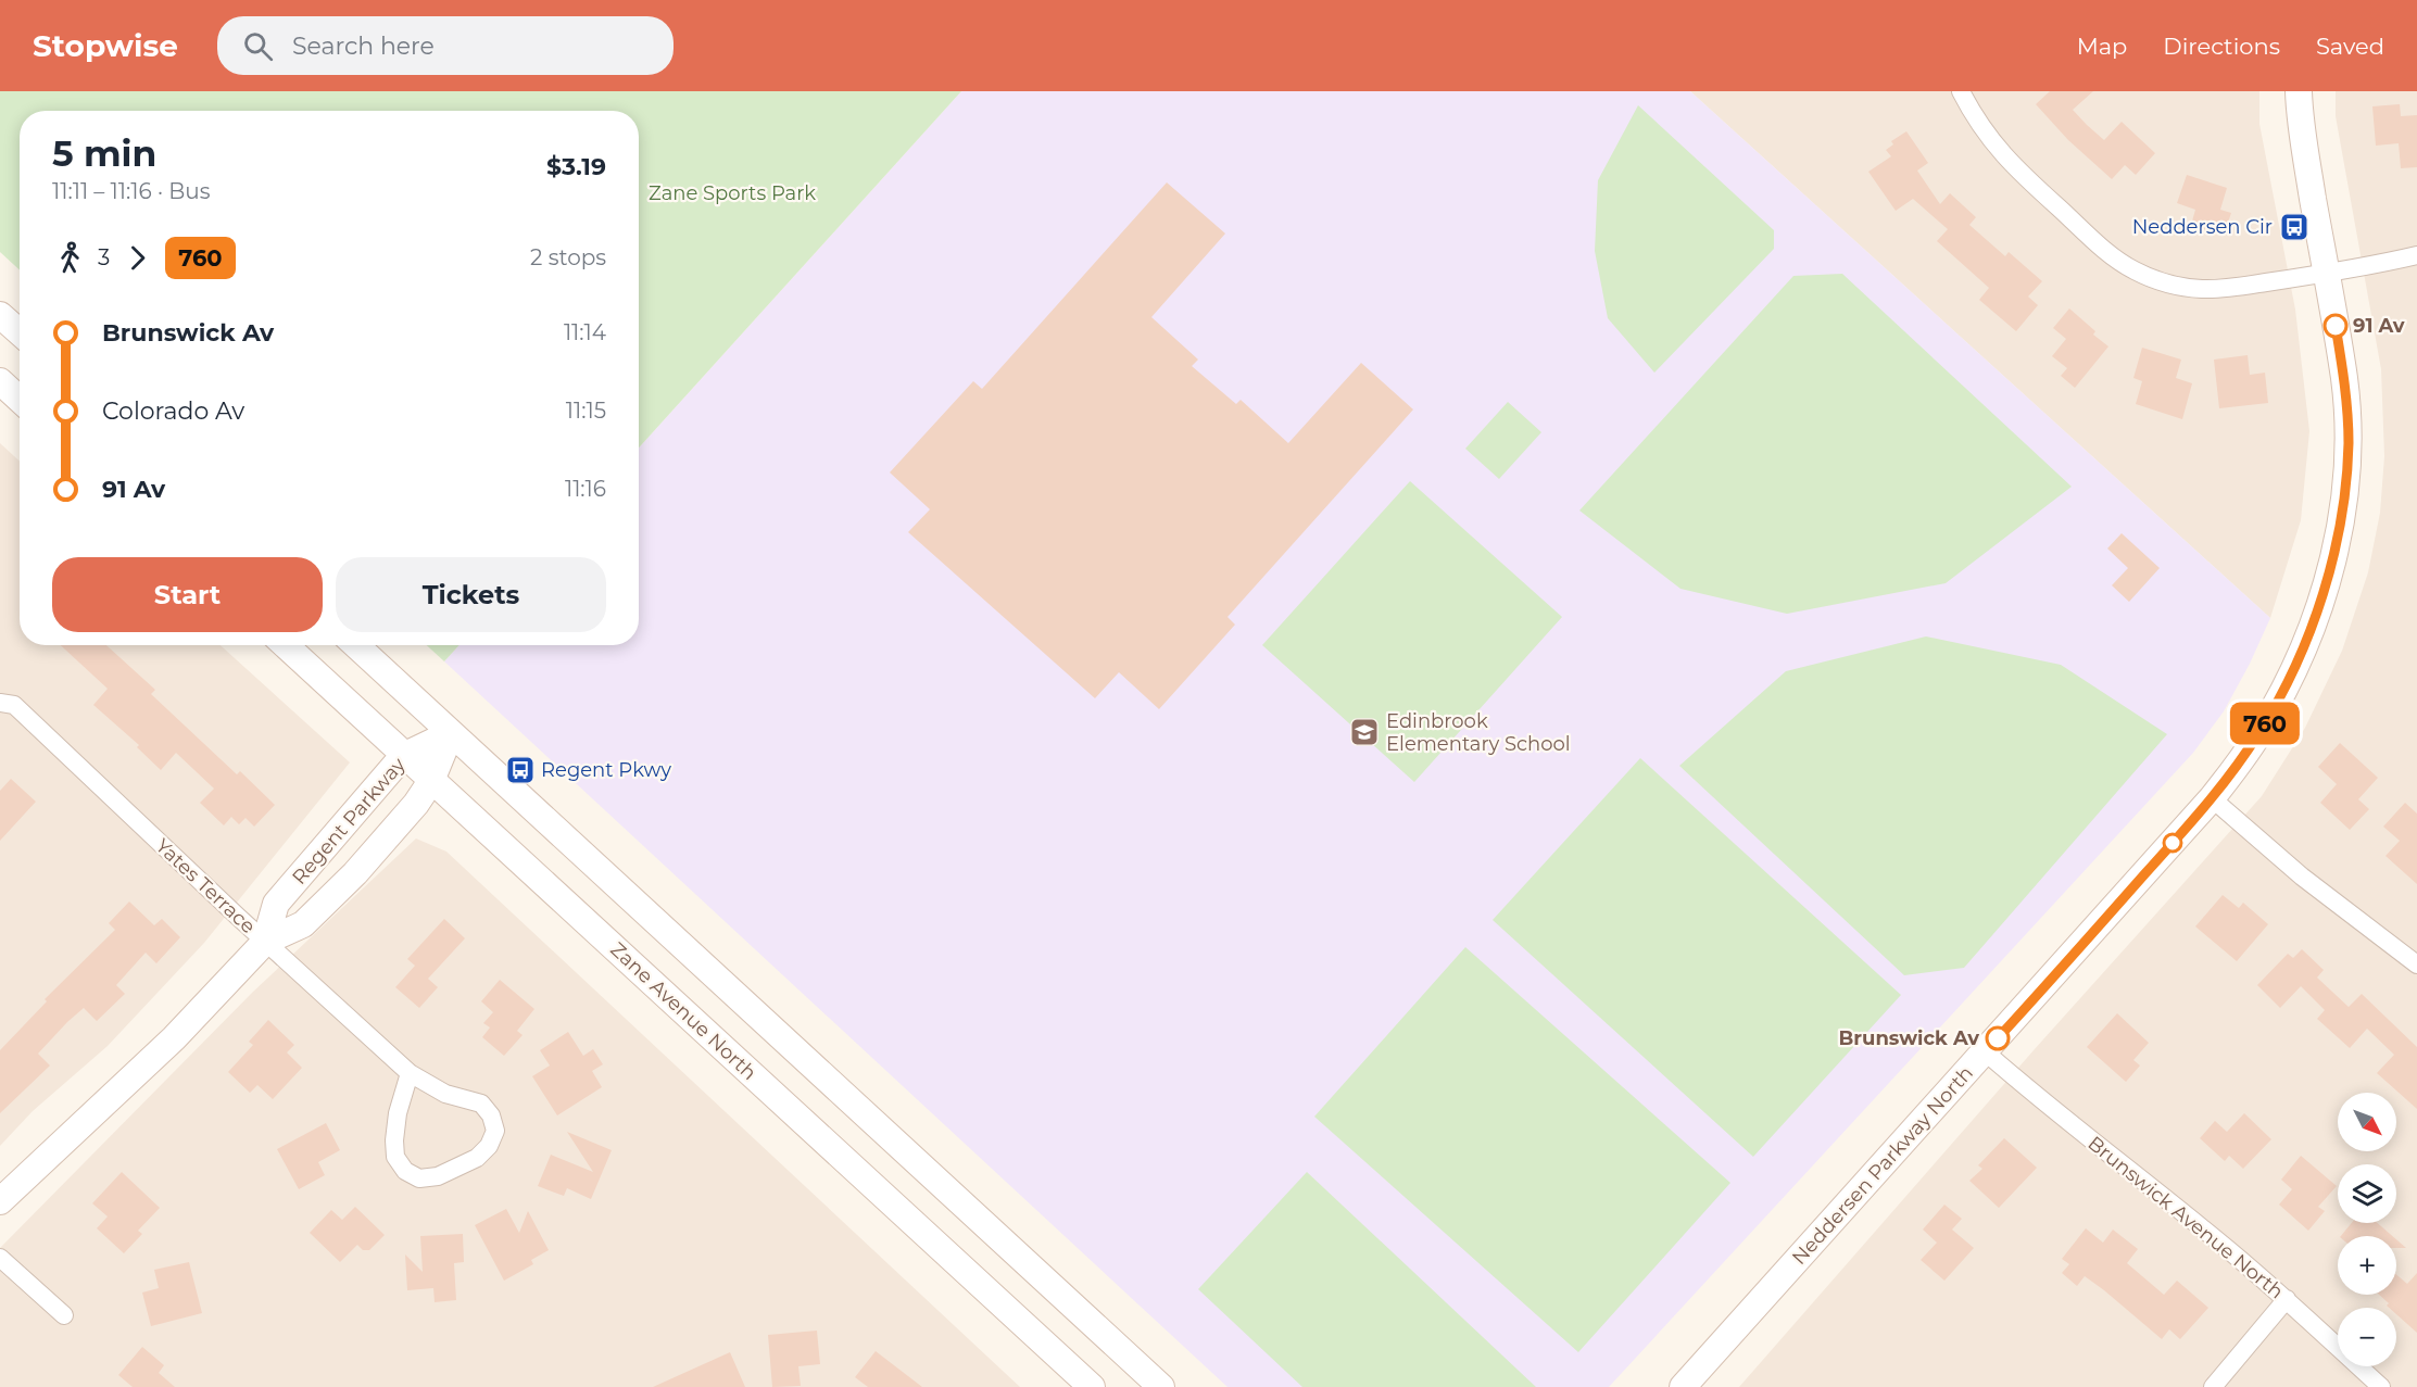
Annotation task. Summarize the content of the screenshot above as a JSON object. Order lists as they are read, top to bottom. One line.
{"streets":{"street":["Regent Parkway","Yates Terrace","Zane Avenue North","Neddersen Parkway North","Brunswick Avenue North"]},"crossings":[["Regent Parkway","Yates Terrace"],["Regent Parkway","Zane Avenue North"],["Neddersen Parkway North","Brunswick Avenue North"]],"parks":["Zane Sports Park"],"places":{"bus stop":["Neddersen Cir","Regent Pkwy"],"other":["91 Av","Brunswick Av"],"school or university":["Edinbrook Elementary School"]},"lines":["bus line 760"],"north":"bottom right","page":{"header":"Stopwise","search":"Search here","nav":["Map","Directions","Saved"],"on_map":"760","heading":["5 min","11:11 – 11:16 · Bus","$3.19"],"legs":["3","760","2 stops"],"list":[{"name":"Brunswick Av","value":"11:14"},{"name":"Colorado Av","value":"11:15"},{"name":"91 Av","value":"11:16"}],"buttons":["Start","Tickets"],"map_buttons":["+","−"]}}
